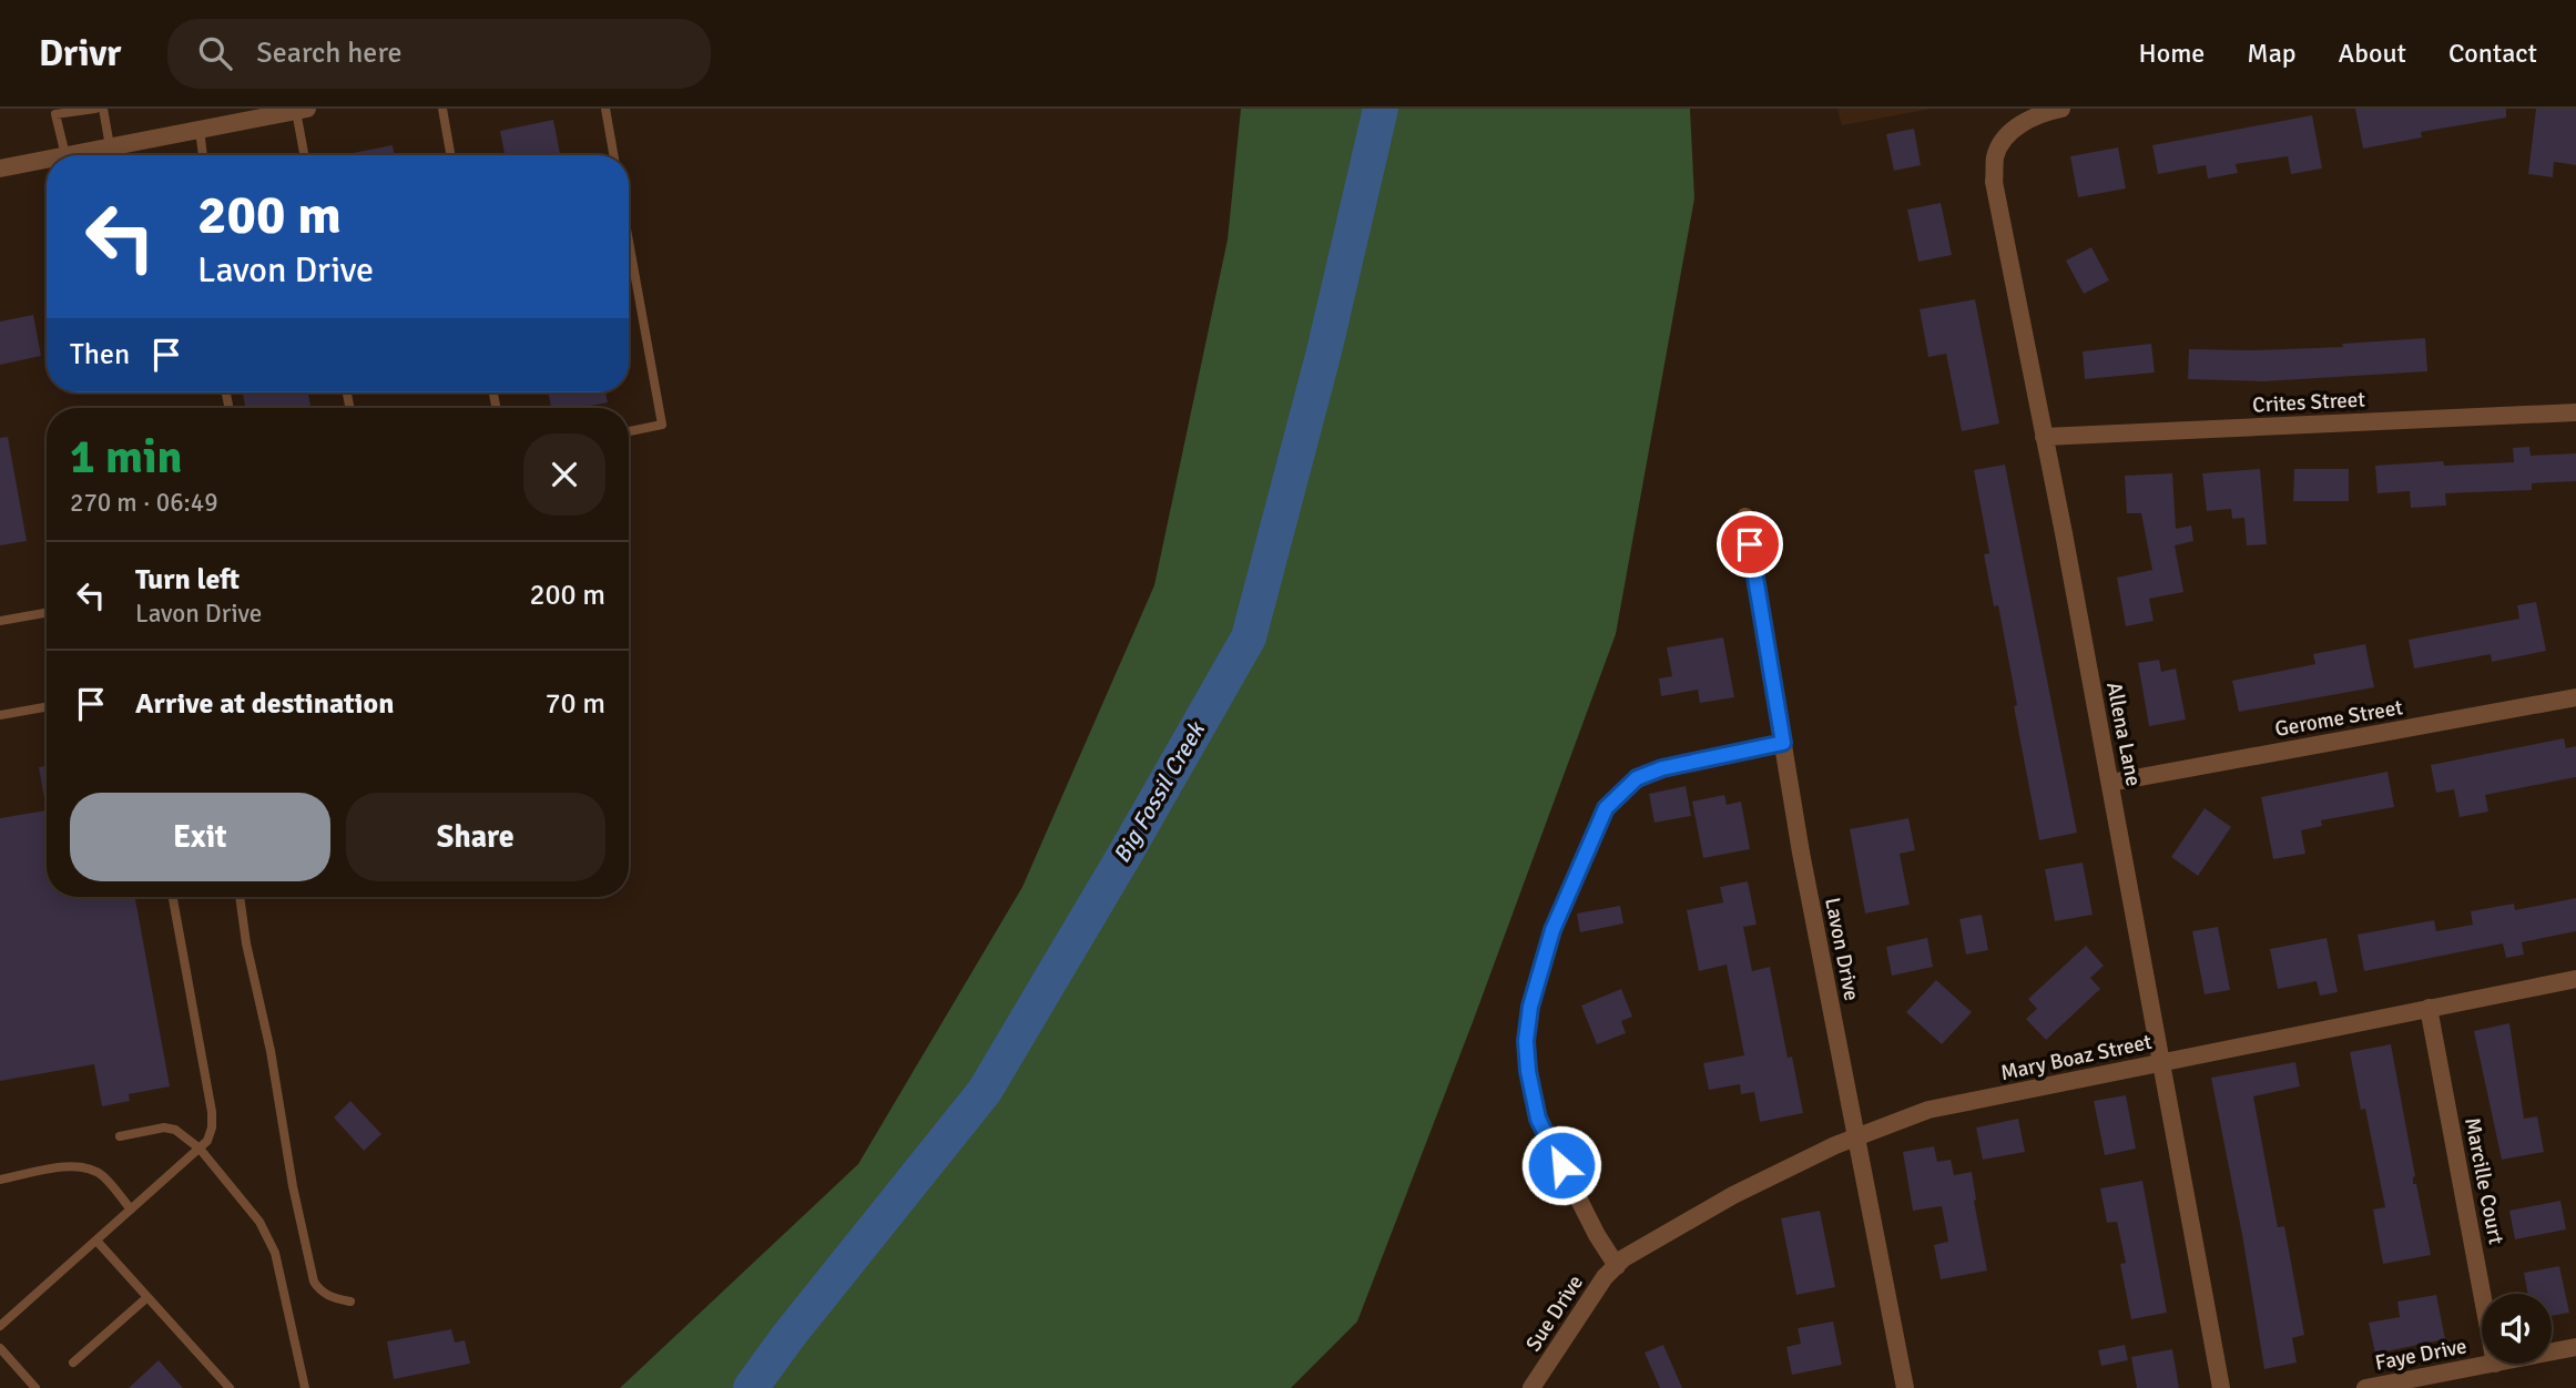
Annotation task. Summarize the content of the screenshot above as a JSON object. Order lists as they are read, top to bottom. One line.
{"streets":{"street":["Crites Street","Gerome Street","Allena Lane","Lavon Drive","Mary Boaz Street","Marcille Court","Sue Drive","Faye Drive"]},"crossings":[["Crites Street","Allena Lane"],["Gerome Street","Allena Lane"],["Allena Lane","Mary Boaz Street"],["Lavon Drive","Mary Boaz Street"],["Mary Boaz Street","Marcille Court"],["Mary Boaz Street","Sue Drive"]],"water":["Big Fossil Creek"],"page":{"header":"Drivr","search":"Search here","nav":["Home","Map","About","Contact"],"turn":["200 m","Lavon Drive"],"then":"Then","heading":["1 min","270 m · 06:49"],"list":[{"name":"Turn left","note":"Lavon Drive","value":"200 m"},{"name":"Arrive at destination","value":"70 m"}],"buttons":["Exit","Share"]}}
